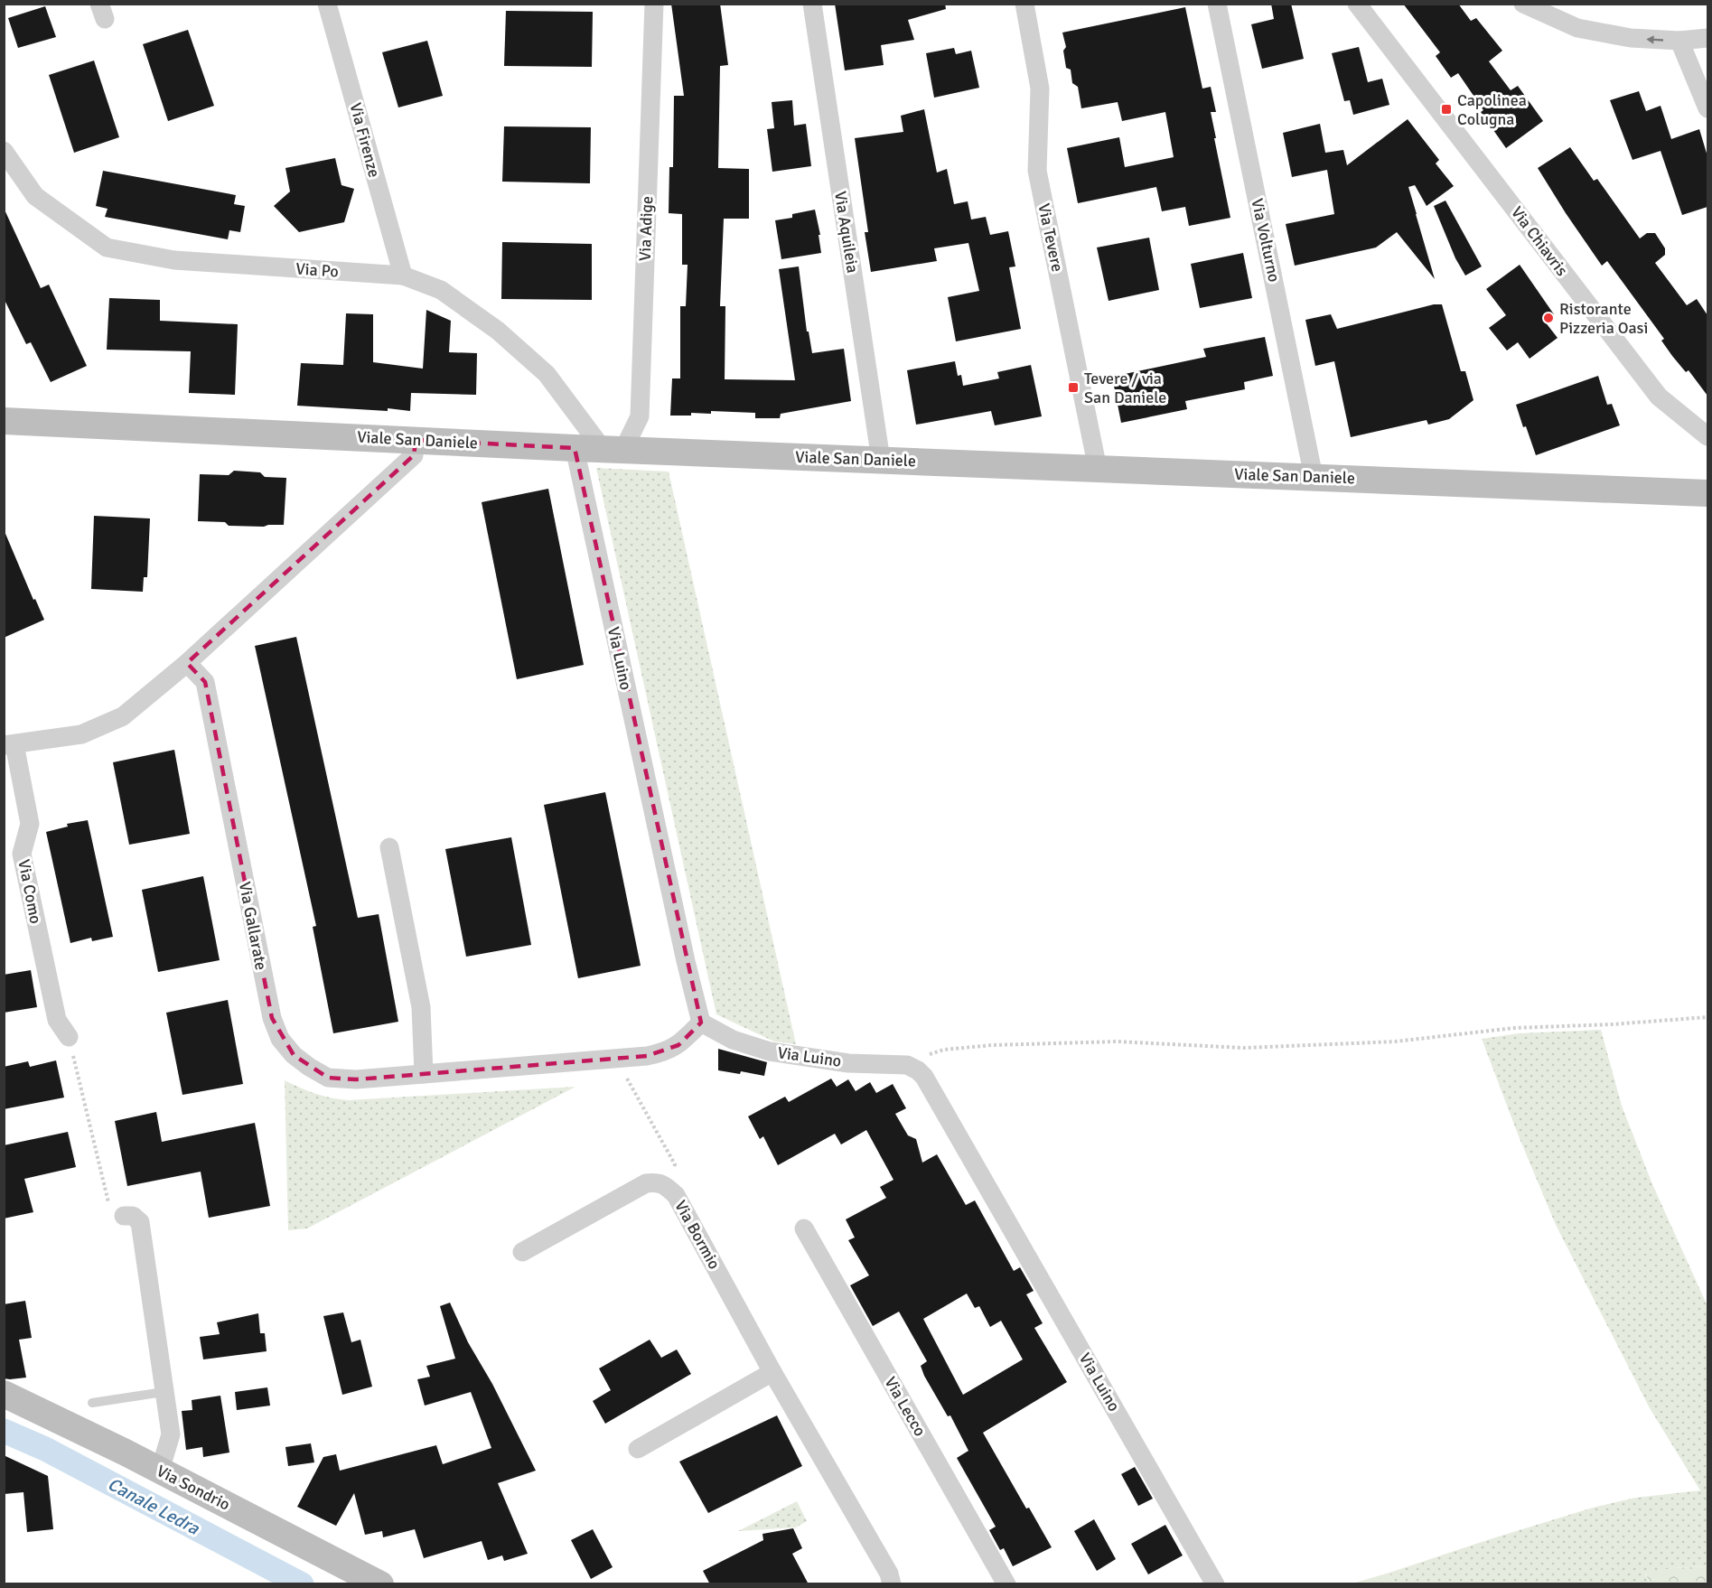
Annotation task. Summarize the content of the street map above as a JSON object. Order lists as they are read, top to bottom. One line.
{"streets":{"street":["Via Firenze","Via Adige","Via Aquileia","Via Tevere","Via Volturno","Via Chiavris","Via Po","Viale San Daniele","Via Luino","Via Como","Via Gallarate","Via Bormio","Via Lecco","Via Sondrio"]},"crossings":[["Via Firenze","Via Po"],["Via Adige","Via Po"],["Via Adige","Viale San Daniele"],["Via Aquileia","Viale San Daniele"],["Via Tevere","Viale San Daniele"],["Via Volturno","Viale San Daniele"],["Via Po","Viale San Daniele"],["Viale San Daniele","Via Luino"],["Via Luino","Via Gallarate"]],"water":["Canale Ledra"],"places":{"transit":["Capolinea Colugna","Tevere / via San Daniele"],"other":["Ristorante Pizzeria Oasi"]}}
